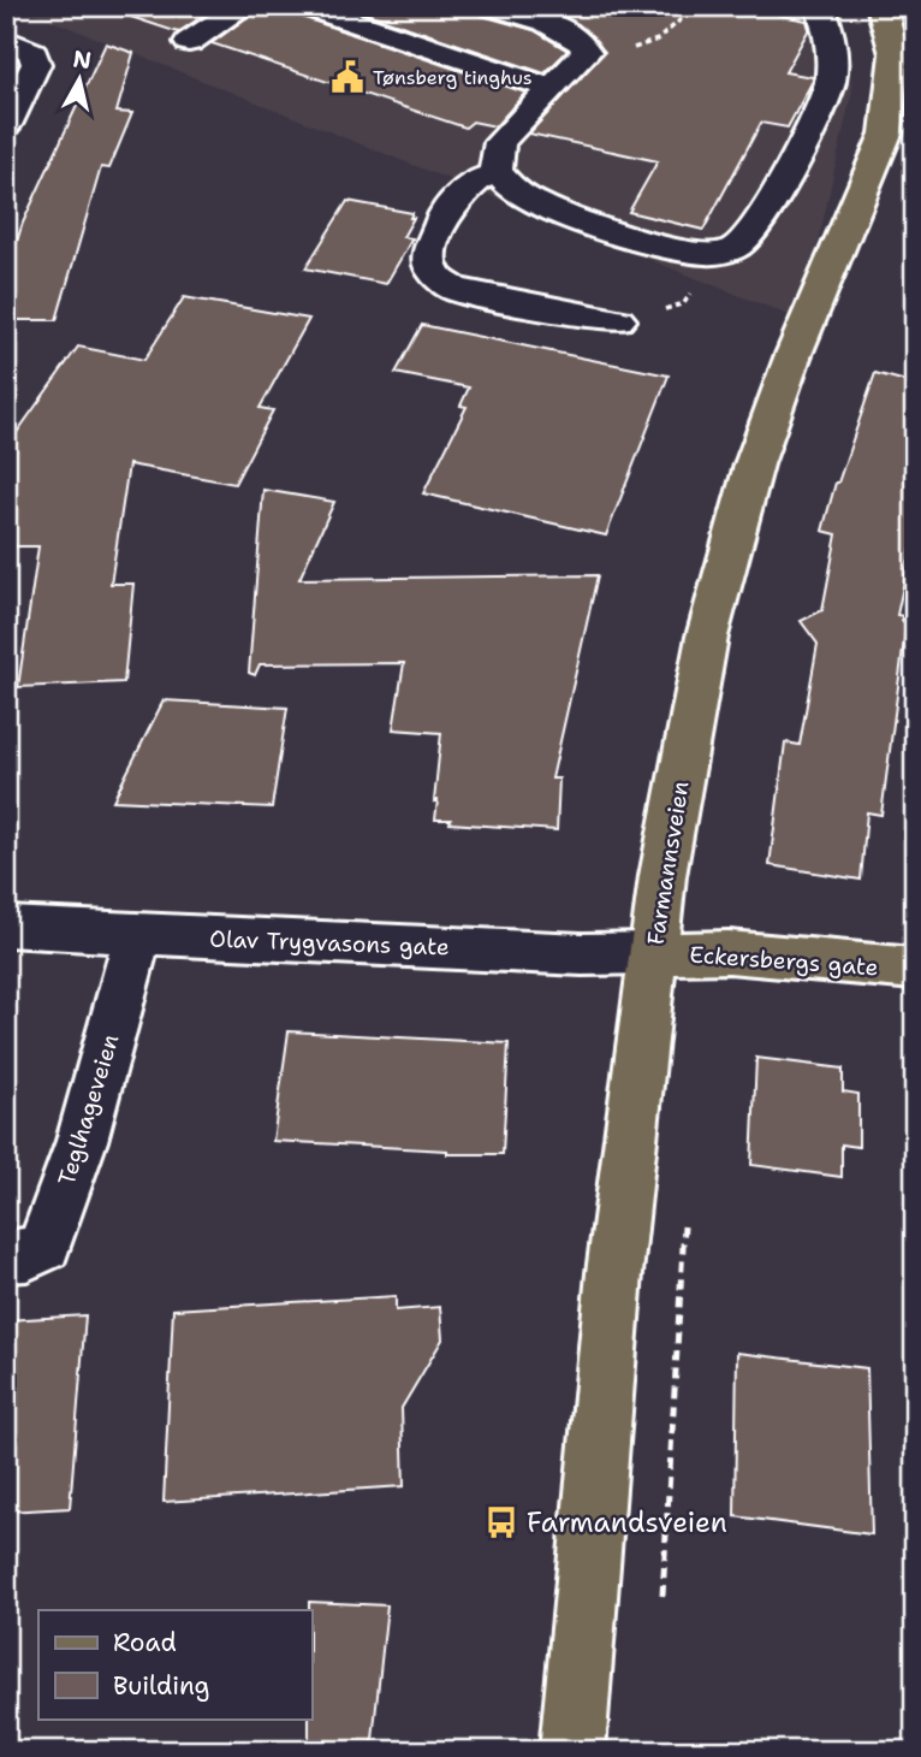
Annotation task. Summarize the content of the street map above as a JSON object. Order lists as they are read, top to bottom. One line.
{"streets":{"main road":["Farmannsveien","Eckersbergs gate"],"street":["Olav Trygvasons gate","Teglhageveien"]},"crossings":[["Farmannsveien","Olav Trygvasons gate"],["Farmannsveien","Eckersbergs gate"],["Olav Trygvasons gate","Eckersbergs gate"],["Olav Trygvasons gate","Teglhageveien"]],"places":{"public building":["Tønsberg tinghus"],"bus stop":["Farmandsveien"]},"legend":["Road","Building"],"north":"top"}
